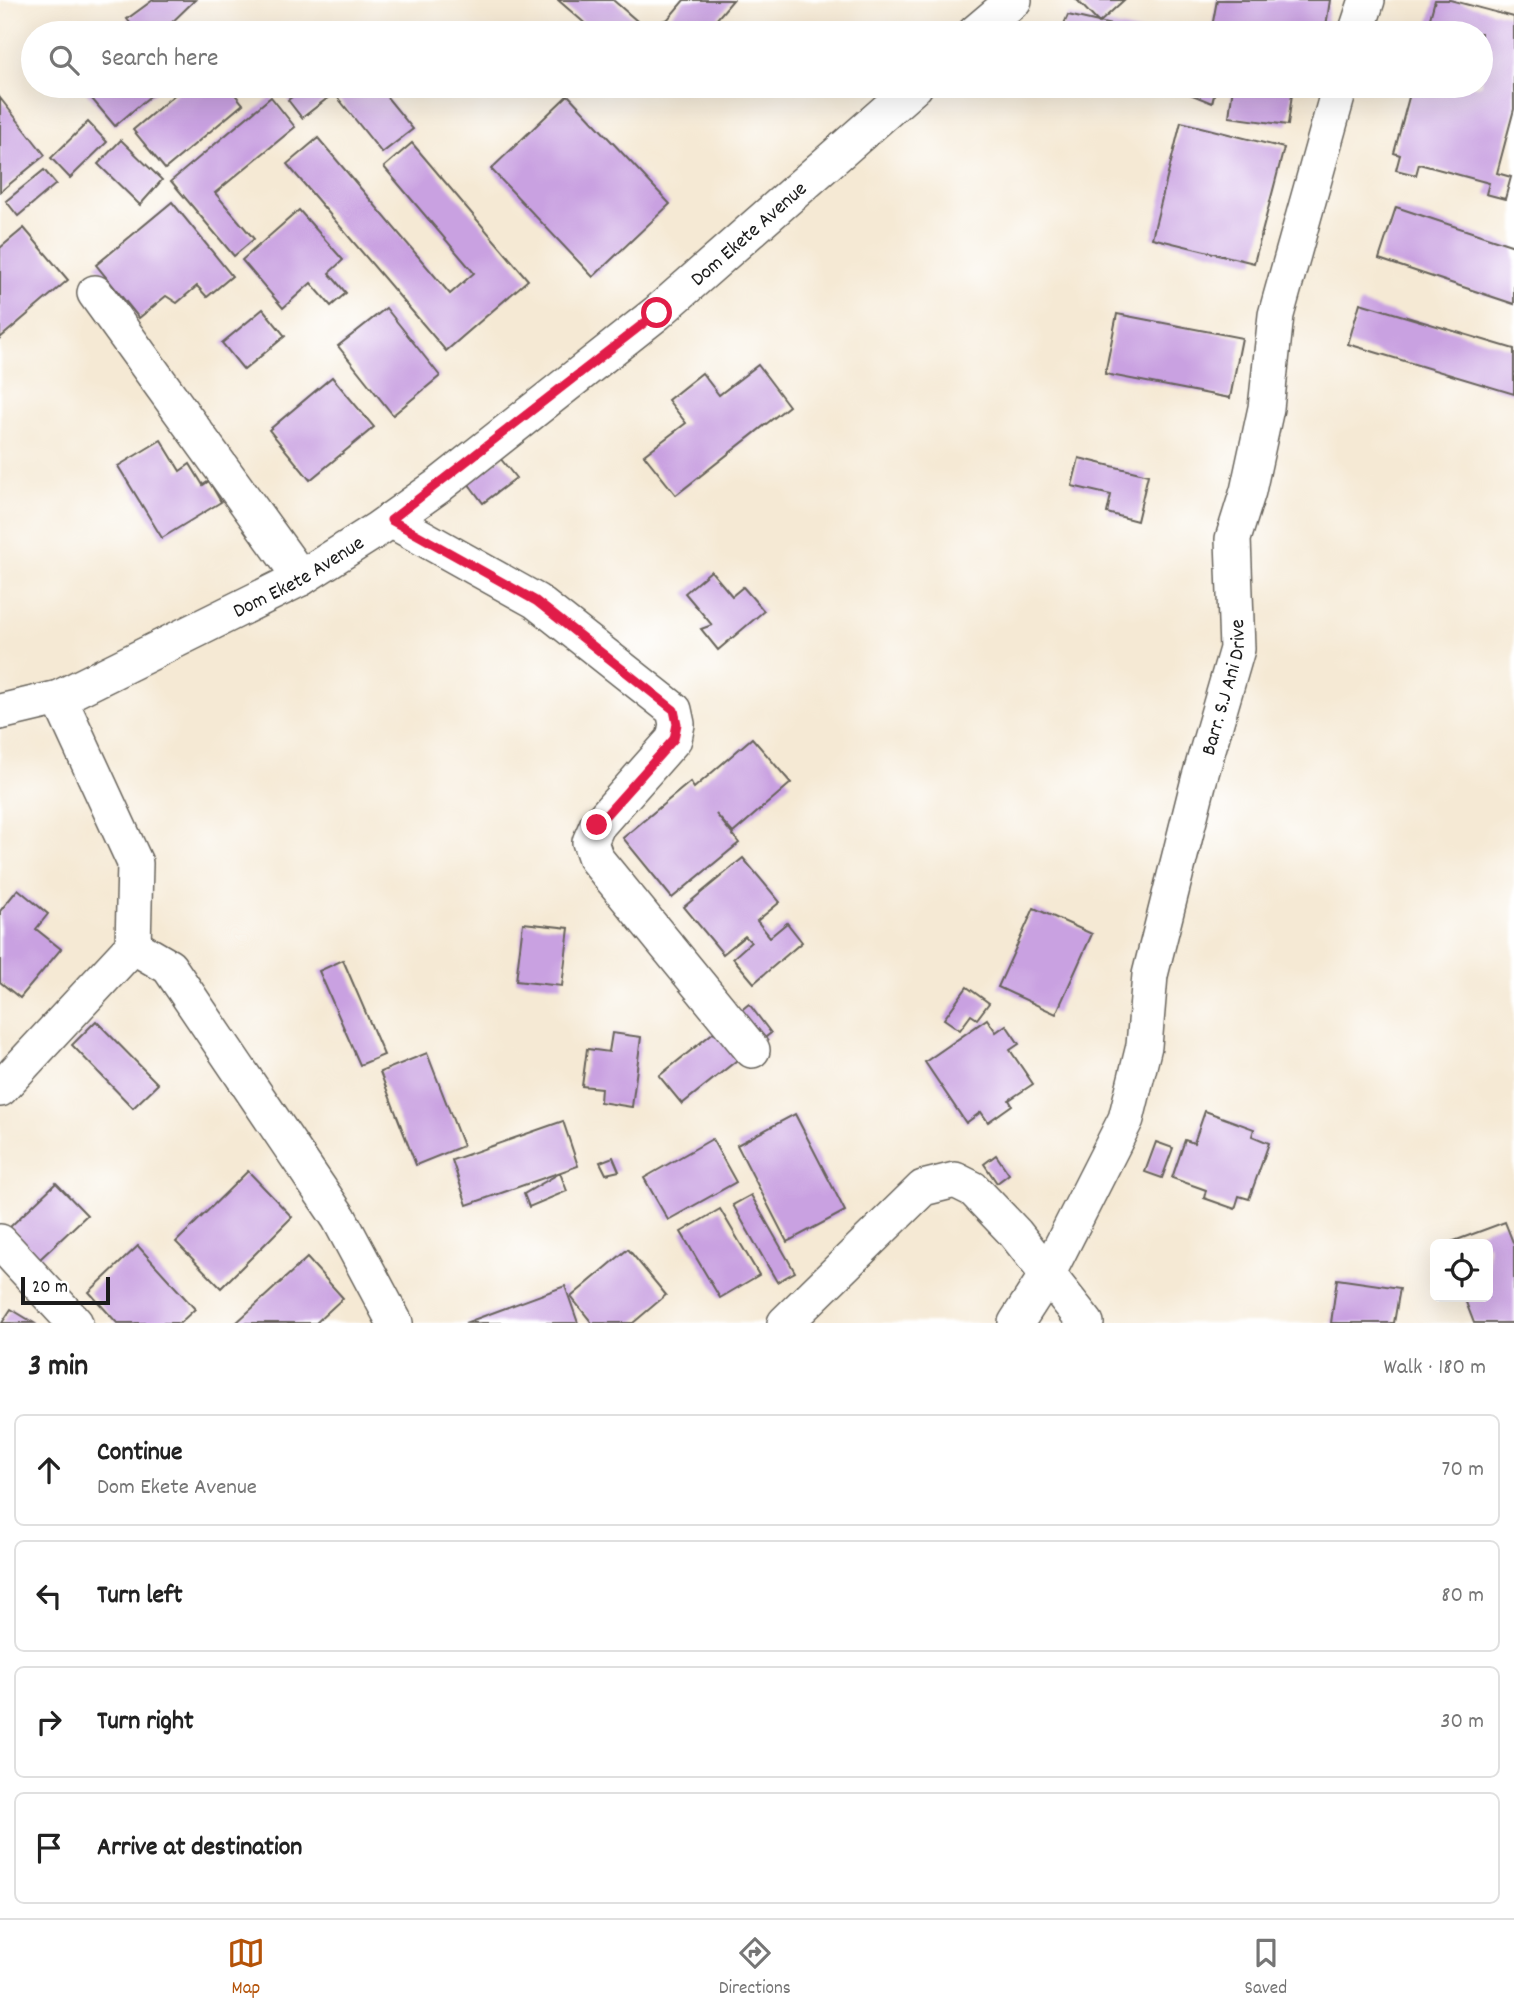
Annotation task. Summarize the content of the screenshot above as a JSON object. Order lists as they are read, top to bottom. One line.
{"streets":{"street":["Dom Ekete Avenue","Barr. S.J Ani Drive"]},"scale_bar":"20 m","page":{"search":"Search here","scale":"20 m","heading":["3 min","Walk · 180 m"],"list":[["Continue","Dom Ekete Avenue","70 m"],["Turn left","80 m"],["Turn right","30 m"],"Arrive at destination"],"nav":["Map","Directions","Saved"]}}
